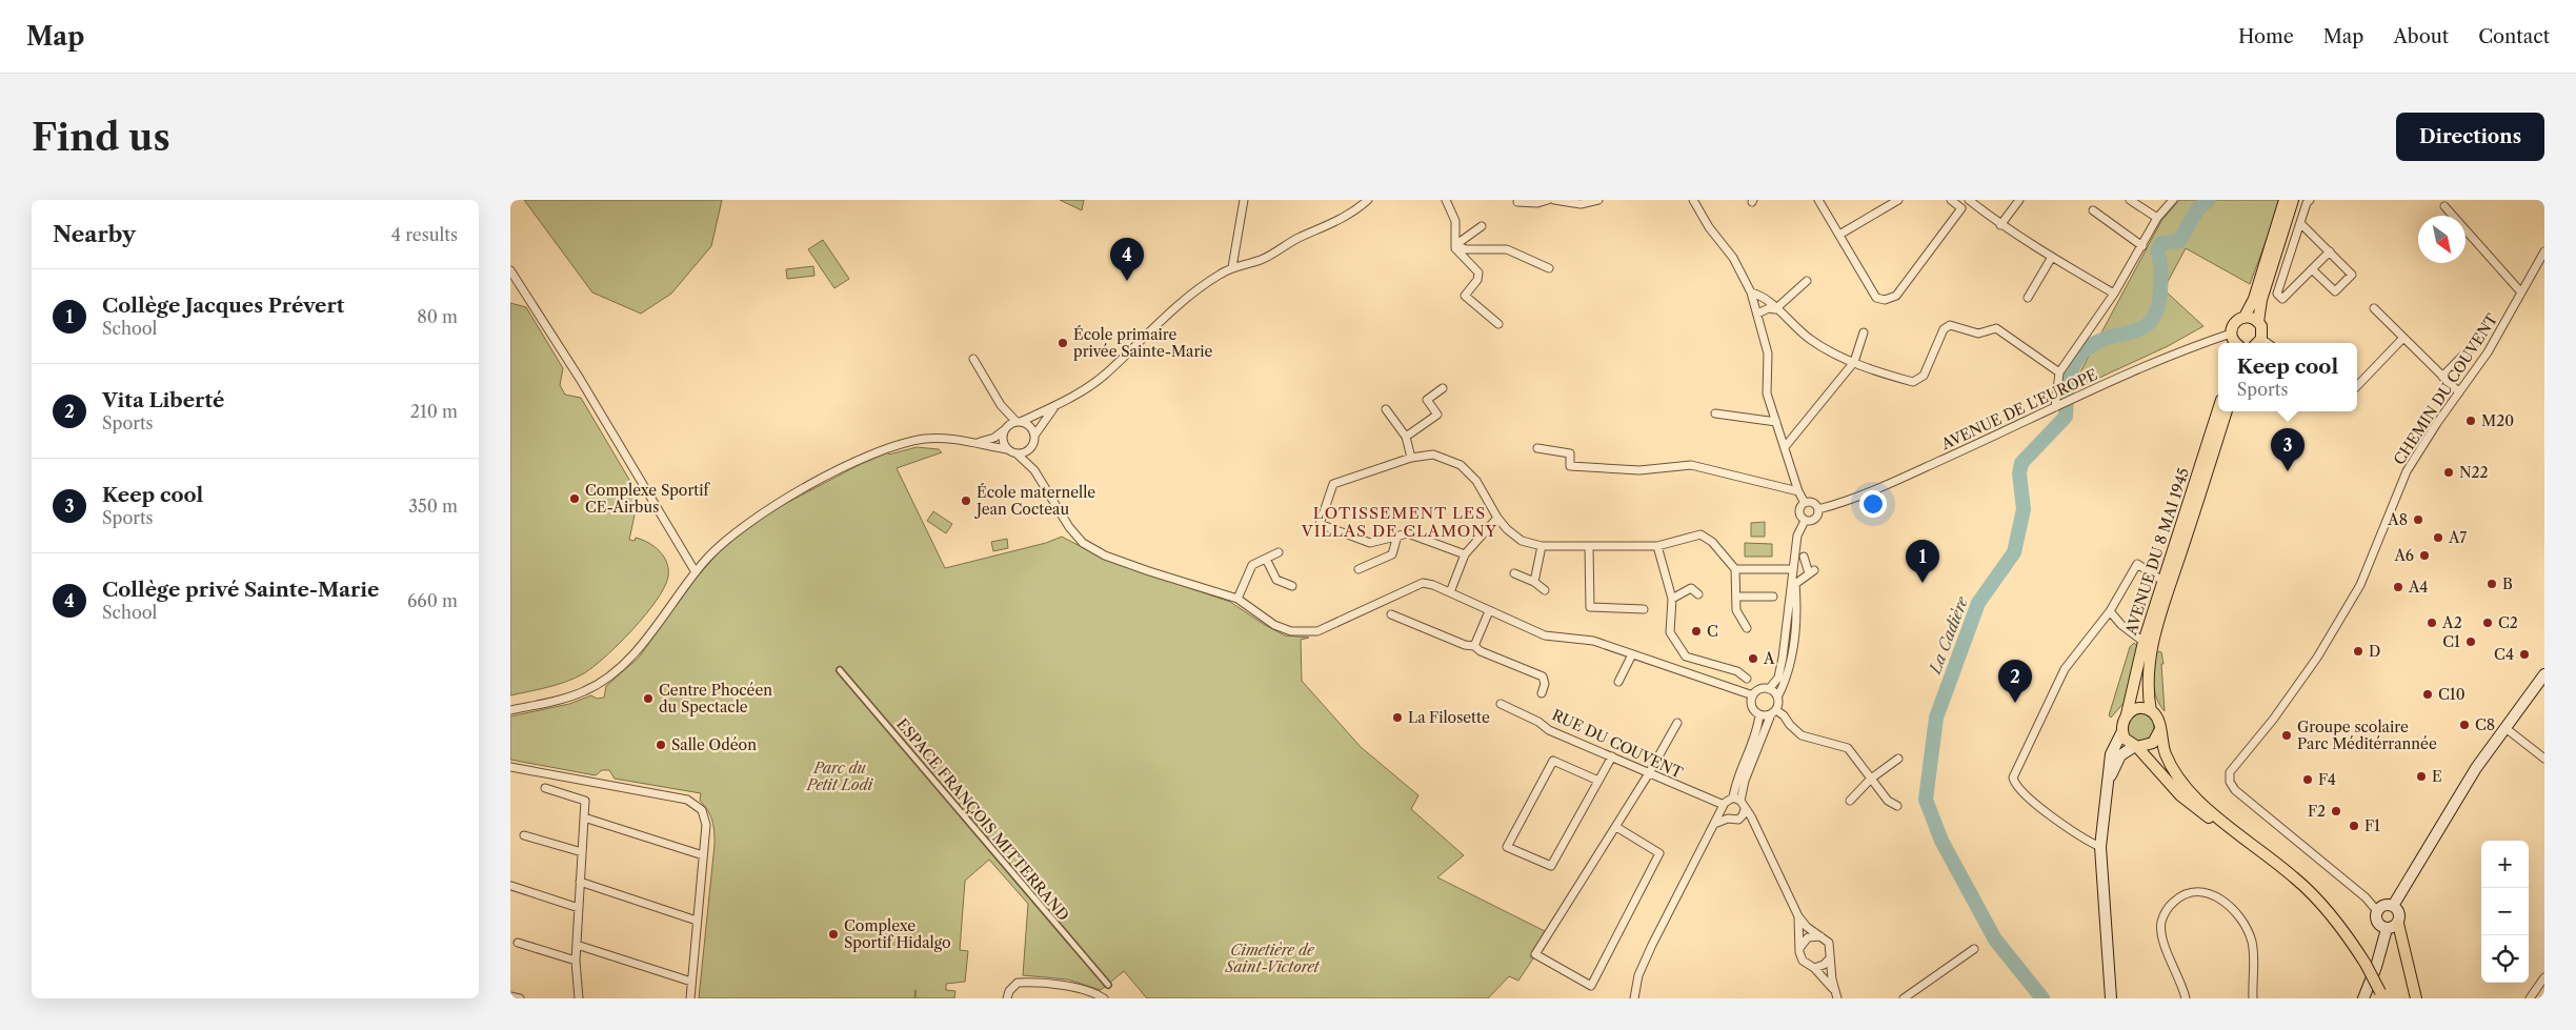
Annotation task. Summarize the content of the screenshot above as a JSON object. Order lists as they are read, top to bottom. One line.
{"streets":{"main road":["AVENUE DU 8 MAI 1945"],"street":["CHEMIN DU COUVENT","AVENUE DE L'EUROPE","RUE DU COUVENT","ESPACE FRANÇOIS MITTERRAND"]},"districts":["LOTISSEMENT LES VILLAS DE CLAMONY"],"water":["La Cadière"],"parks":["Parc du Petit Lodi","Cimetière de Saint-Victoret"],"places":["École primaire privée Sainte-Marie","M20","N22","Complexe Sportif CE-Airbus","École maternelle Jean Cocteau","A8","A7","A6","B","A4","A2","C2","C","C1","D","C4","A","C10","Centre Phocéen du Spectacle","La Filosette","C8","Groupe scolaire Parc Méditérrannée","Salle Odéon","E","F4","F2","F1","Complexe Sportif Hidalgo"],"north":"bottom right","page":{"header":"Map","nav":["Home","Map","About","Contact"],"buttons":"Directions","title":"Find us","heading":["Nearby","4 results"],"pins":["4","3","1","2"],"list":[{"mark":"1","name":"Collège Jacques Prévert","note":"School","value":"80 m"},{"mark":"2","name":"Vita Liberté","note":"Sports","value":"210 m"},{"mark":"3","name":"Keep cool","note":"Sports","value":"350 m"},{"mark":"4","name":"Collège privé Sainte-Marie","note":"School","value":"660 m"}],"popup":["Keep cool","Sports"],"map_buttons":["+","−"]}}
